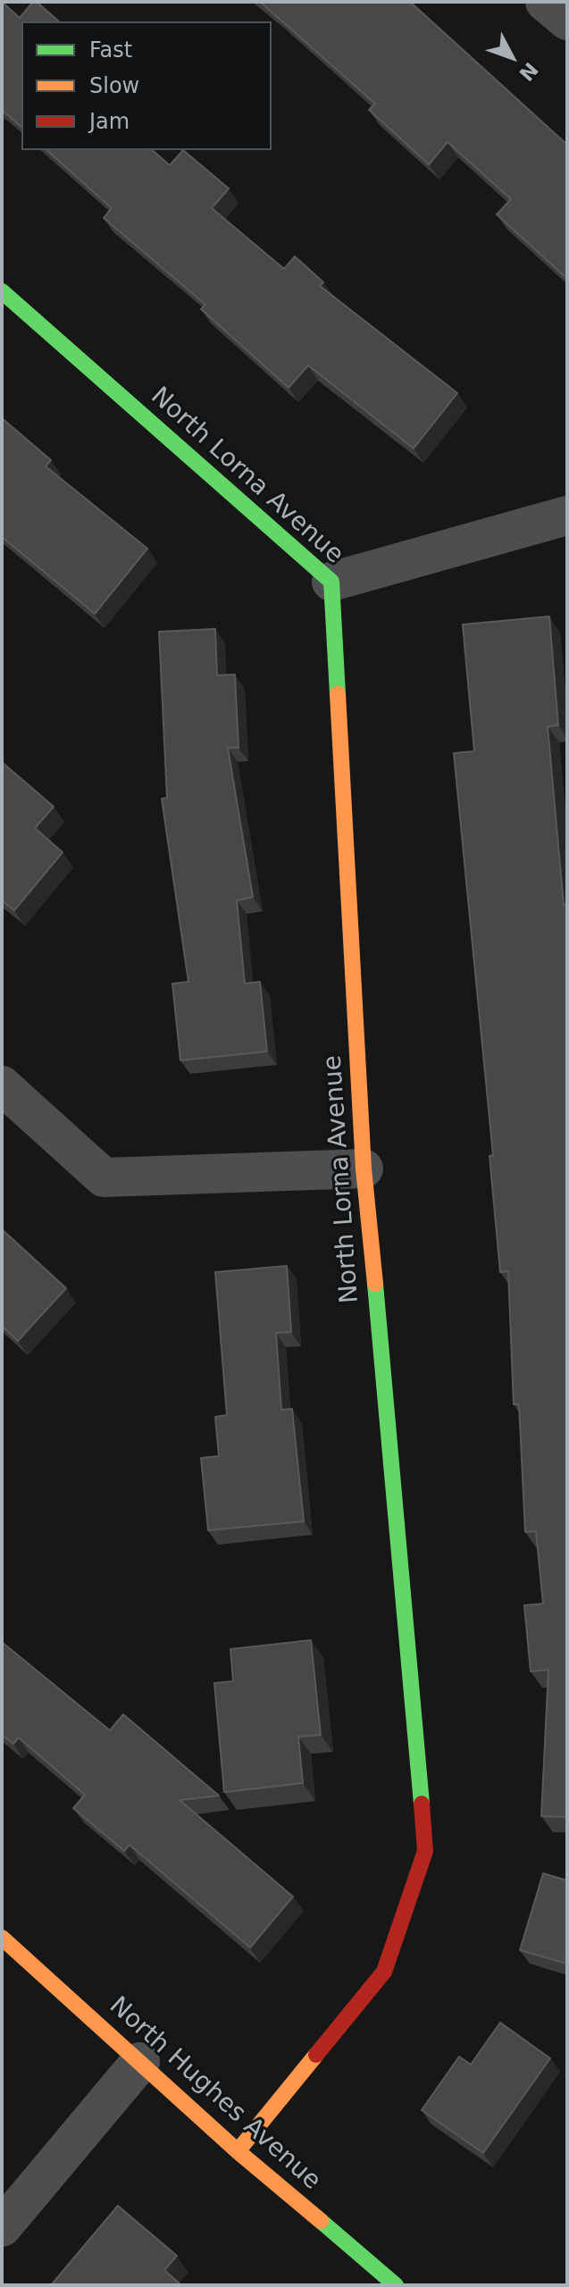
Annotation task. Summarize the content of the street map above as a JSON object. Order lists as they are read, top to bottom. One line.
{"streets":{"street":["North Lorna Avenue","North Hughes Avenue"]},"crossings":[["North Lorna Avenue","North Hughes Avenue"]],"legend":["Fast","Slow","Jam"],"north":"bottom right"}
